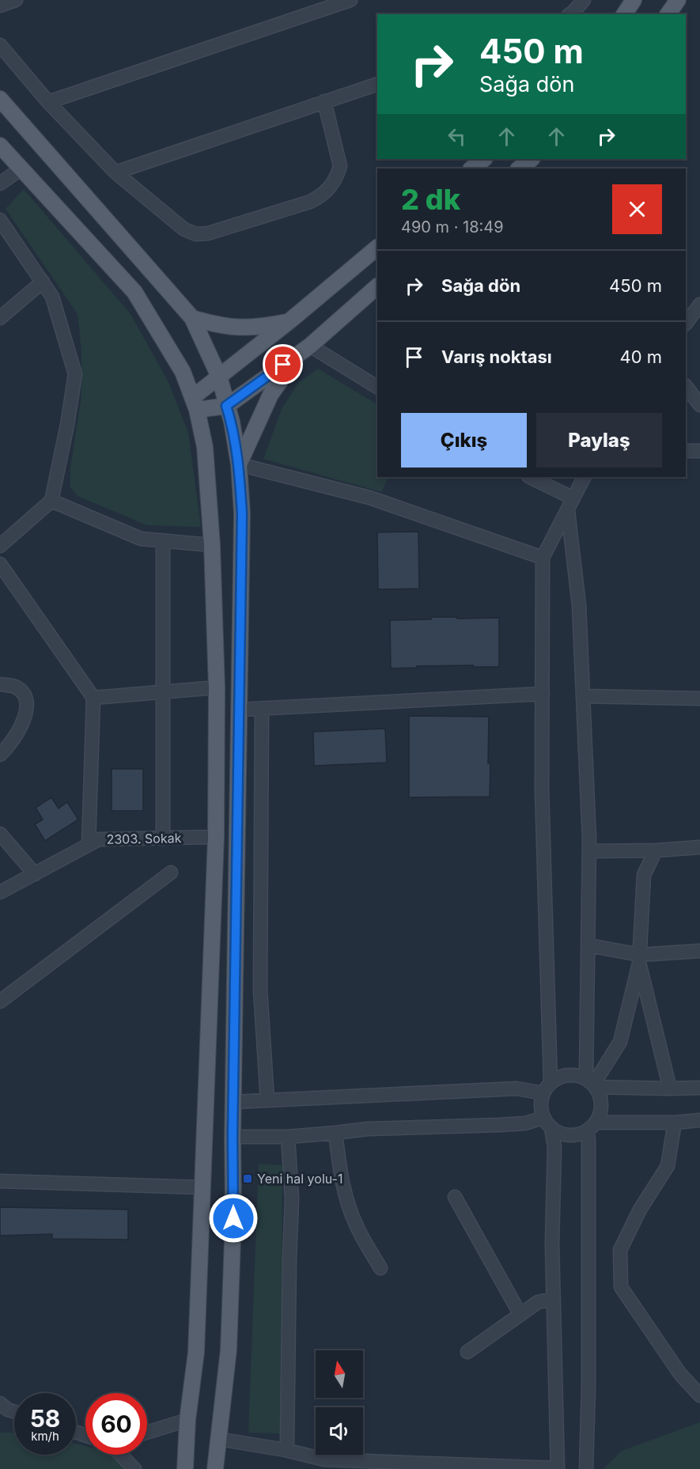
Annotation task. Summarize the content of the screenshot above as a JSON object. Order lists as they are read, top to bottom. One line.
{"streets":{"street":["2303. Sokak"]},"places":{"transit":["Yeni hal yolu-1"]},"north":"top","page":{"turn":["450 m","Sağa dön"],"heading":["2 dk","490 m · 18:49"],"list":[{"name":"Sağa dön","value":"450 m"},{"name":"Varış noktası","value":"40 m"}],"buttons":["Çıkış","Paylaş"],"speed":"58 km/h","limit":"60"}}
